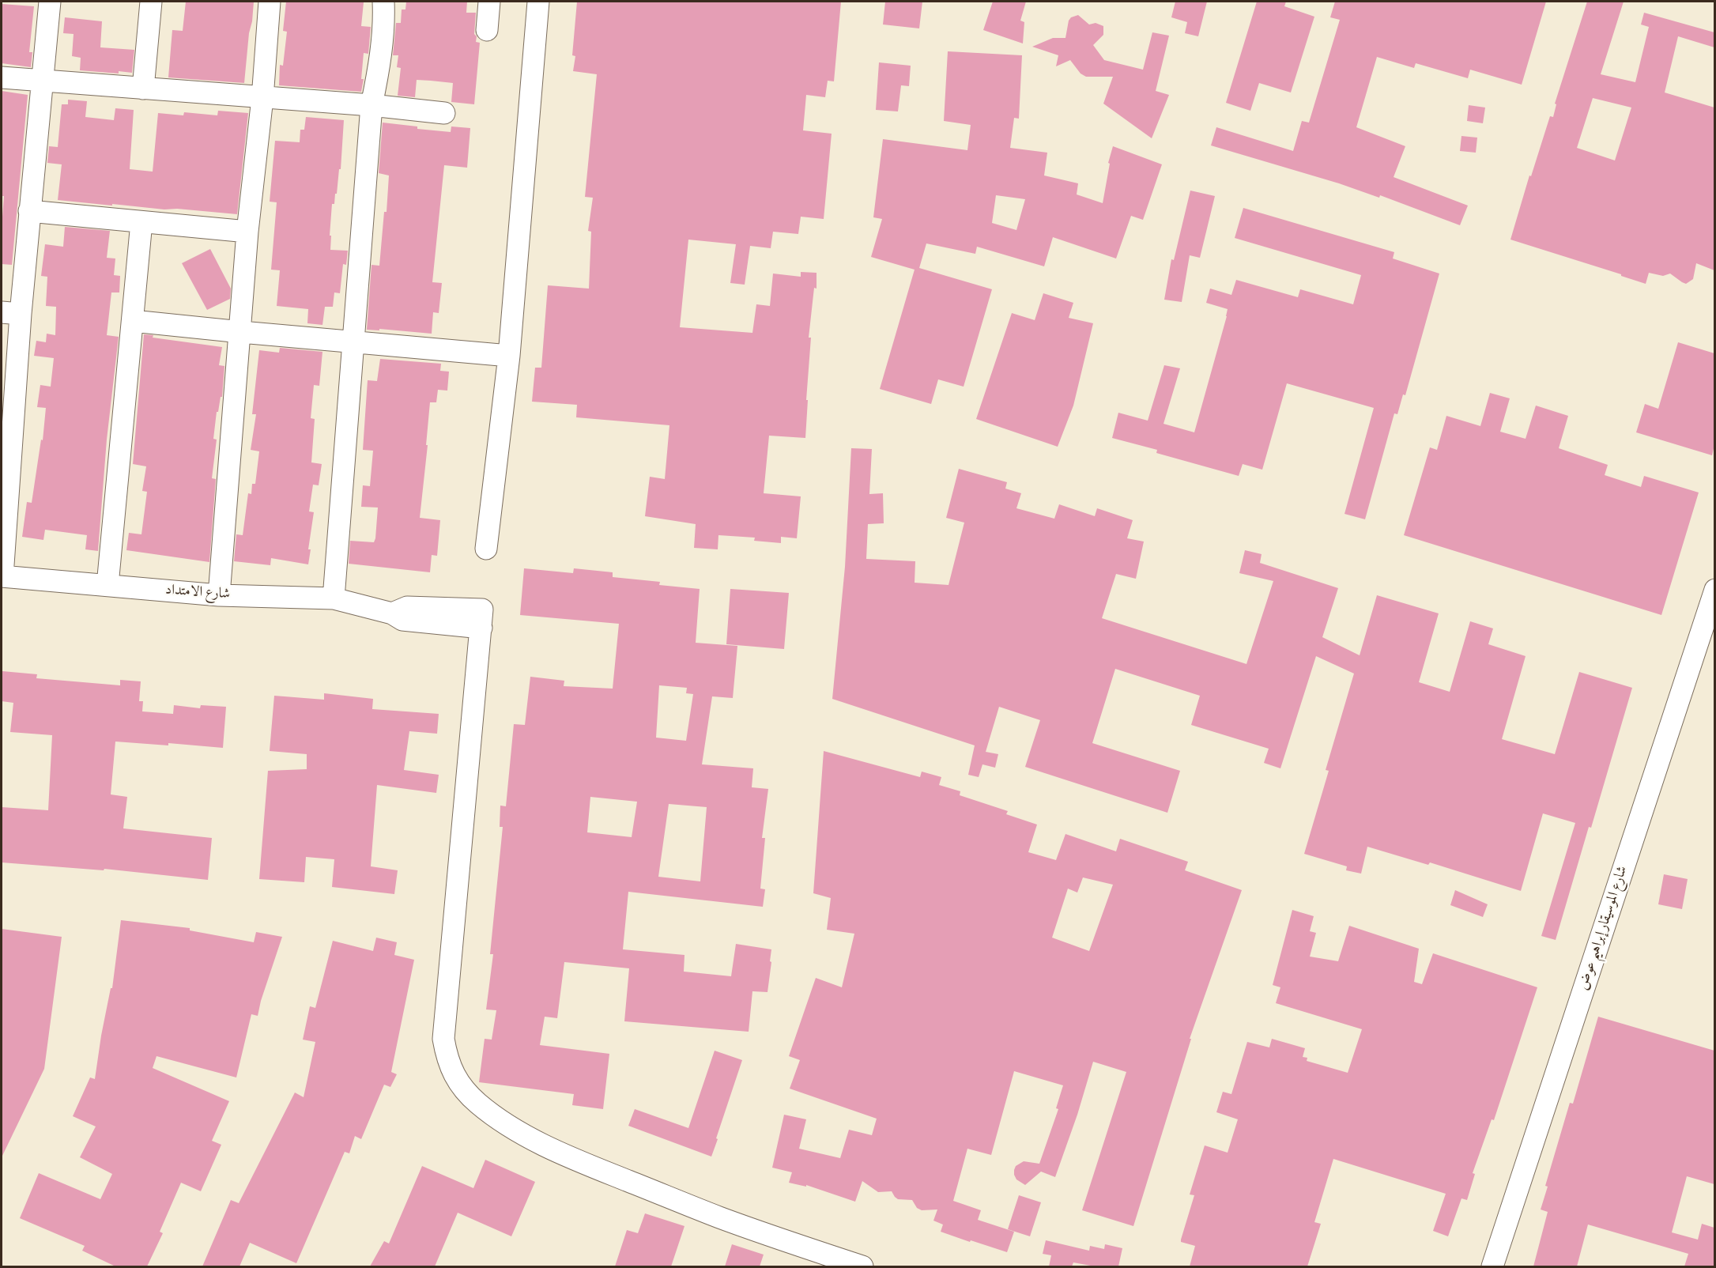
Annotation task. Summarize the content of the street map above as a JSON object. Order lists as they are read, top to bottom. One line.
{"streets":{"street":["شارع الامتداد","شارع الموسيقار إبراهيم عوض"]}}
